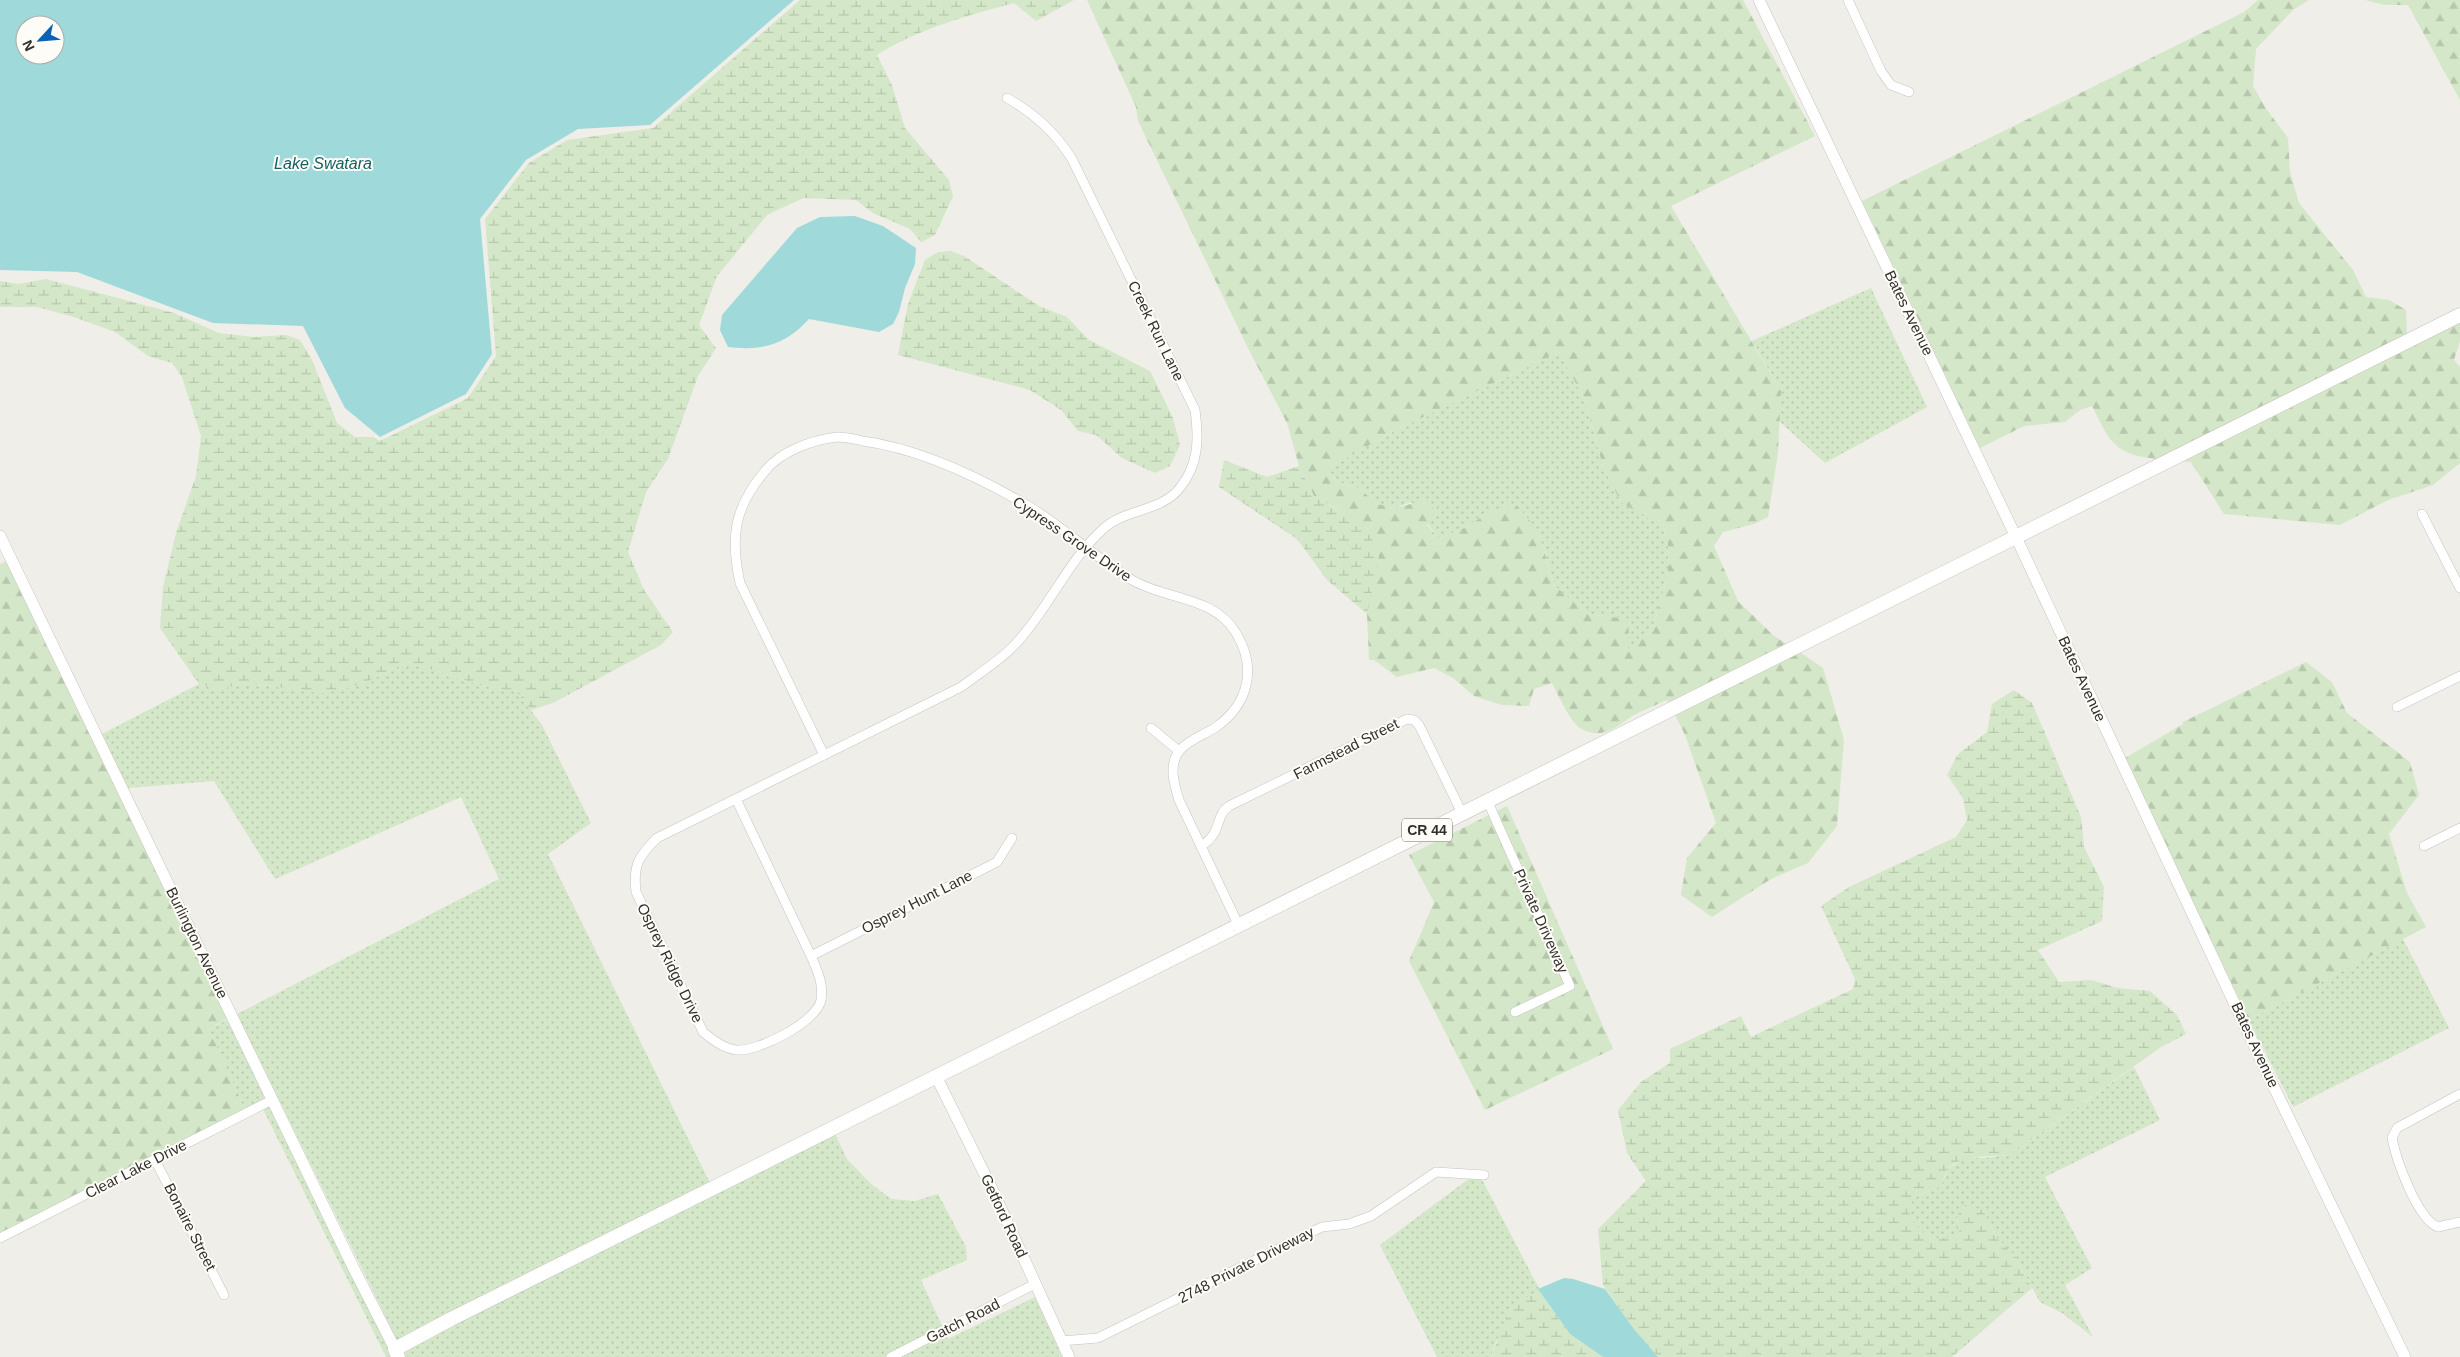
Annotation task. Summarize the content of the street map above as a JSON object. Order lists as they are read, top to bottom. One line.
{"streets":{"main road":["CR 44"],"street":["Bates Avenue","Creek Run Lane","Cypress Grove Drive","Farmstead Street","Osprey Hunt Lane","Private Driveway","Burlington Avenue","Osprey Ridge Drive","Clear Lake Drive","Getford Road","Bonaire Street","2748 Private Driveway","Gatch Road"]},"crossings":[["Bates Avenue","CR 44"],["Creek Run Lane","Cypress Grove Drive"],["Creek Run Lane","Osprey Ridge Drive"],["Cypress Grove Drive","Osprey Ridge Drive"],["Farmstead Street","CR 44"],["CR 44","Private Driveway"],["CR 44","Burlington Avenue"],["CR 44","Getford Road"],["Osprey Hunt Lane","Osprey Ridge Drive"],["Burlington Avenue","Clear Lake Drive"],["Clear Lake Drive","Bonaire Street"],["Getford Road","2748 Private Driveway"],["Getford Road","Gatch Road"]],"water":["Lake Swatara"],"north":"bottom left"}
